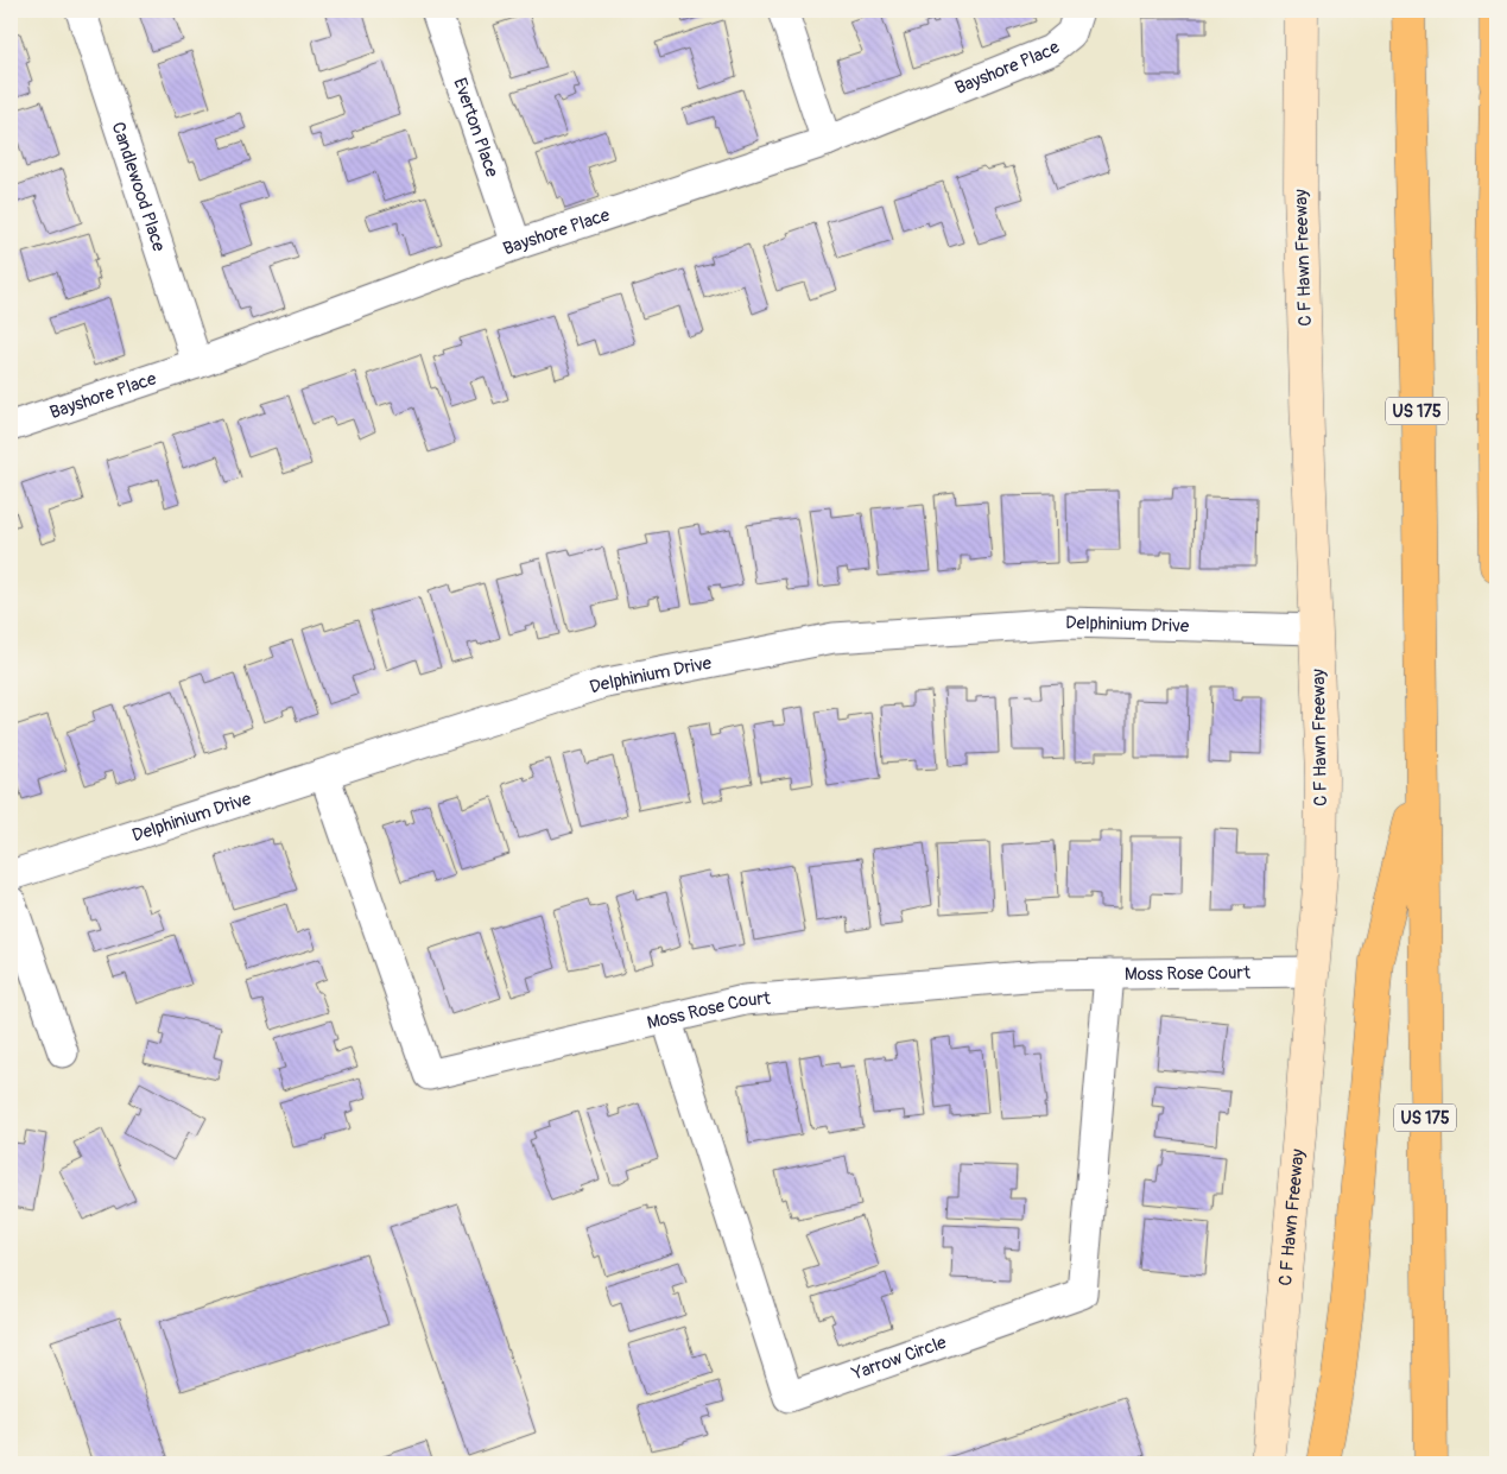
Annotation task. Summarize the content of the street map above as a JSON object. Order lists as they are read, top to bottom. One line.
{"streets":{"highway":["US 175"],"main road":["C F Hawn Freeway"],"street":["Bayshore Place","Everton Place","Candlewood Place","Delphinium Drive","Moss Rose Court","Yarrow Circle"]},"crossings":[["Bayshore Place","Everton Place"],["Bayshore Place","Candlewood Place"],["C F Hawn Freeway","Delphinium Drive"],["C F Hawn Freeway","Moss Rose Court"],["Delphinium Drive","Moss Rose Court"],["Moss Rose Court","Yarrow Circle"]]}
